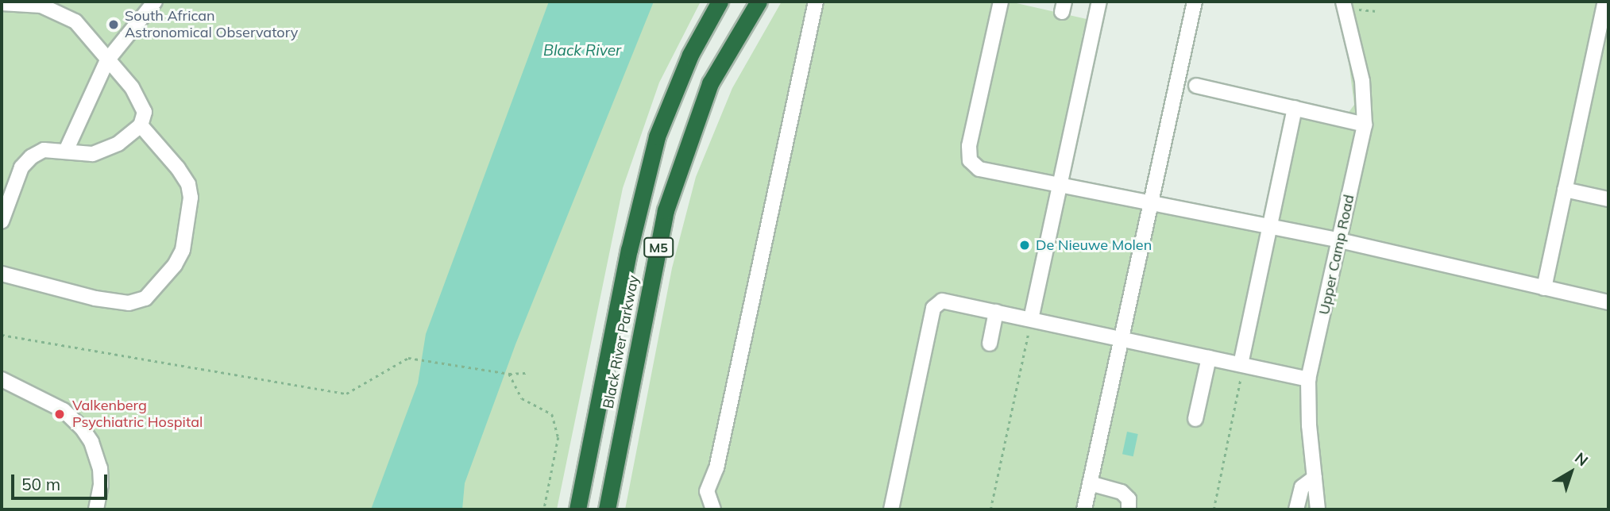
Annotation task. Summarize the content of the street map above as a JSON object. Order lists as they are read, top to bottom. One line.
{"streets":{"highway":["M5","Black River Parkway"],"lane":["Upper Camp Road"]},"water":["Black River"],"places":["South African Astronomical Observatory","De Nieuwe Molen","Valkenberg Psychiatric Hospital"],"scale_bar":"50 m","north":"top right"}
